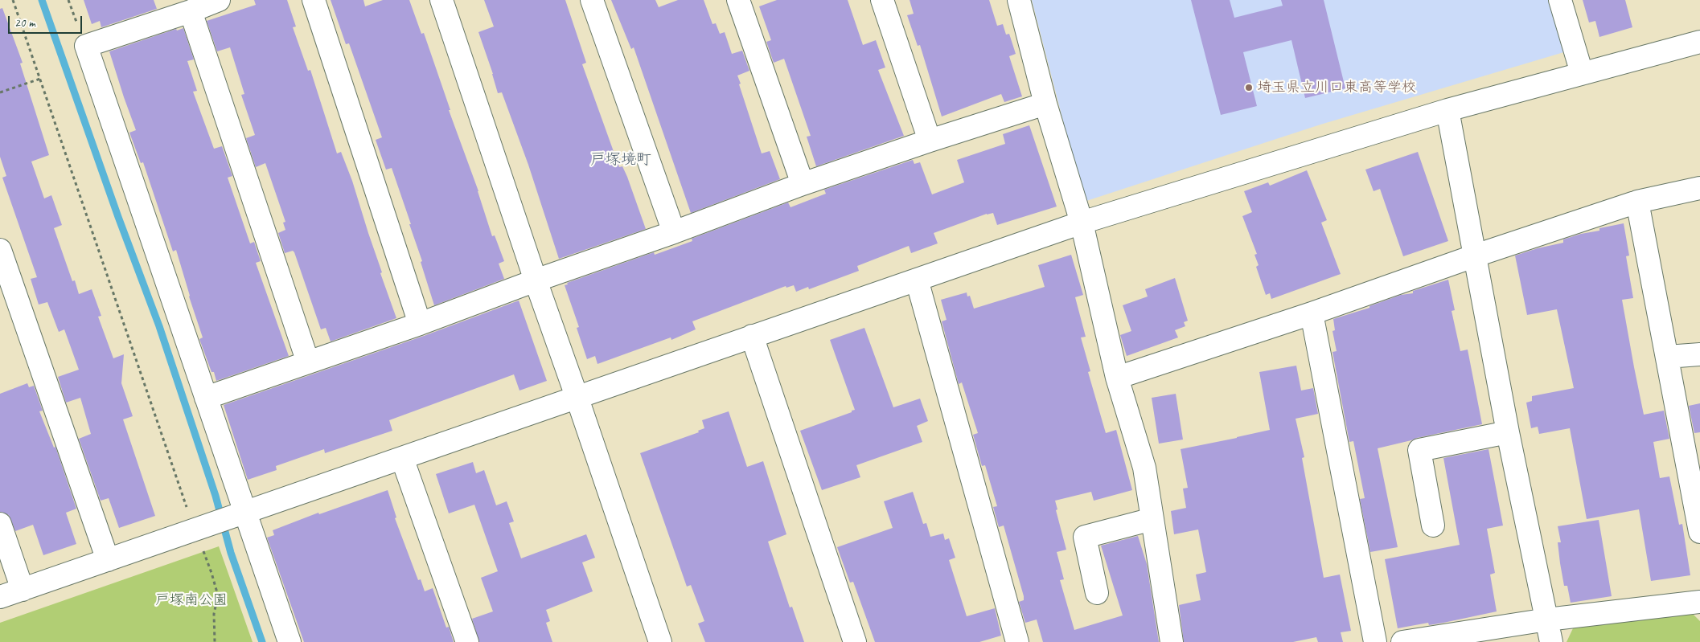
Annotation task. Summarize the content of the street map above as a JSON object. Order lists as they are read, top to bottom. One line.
{"districts":["戸塚境町"],"parks":["戸塚南公園"],"places":["埼玉県立川口東高等学校"],"scale_bar":"20 m"}
